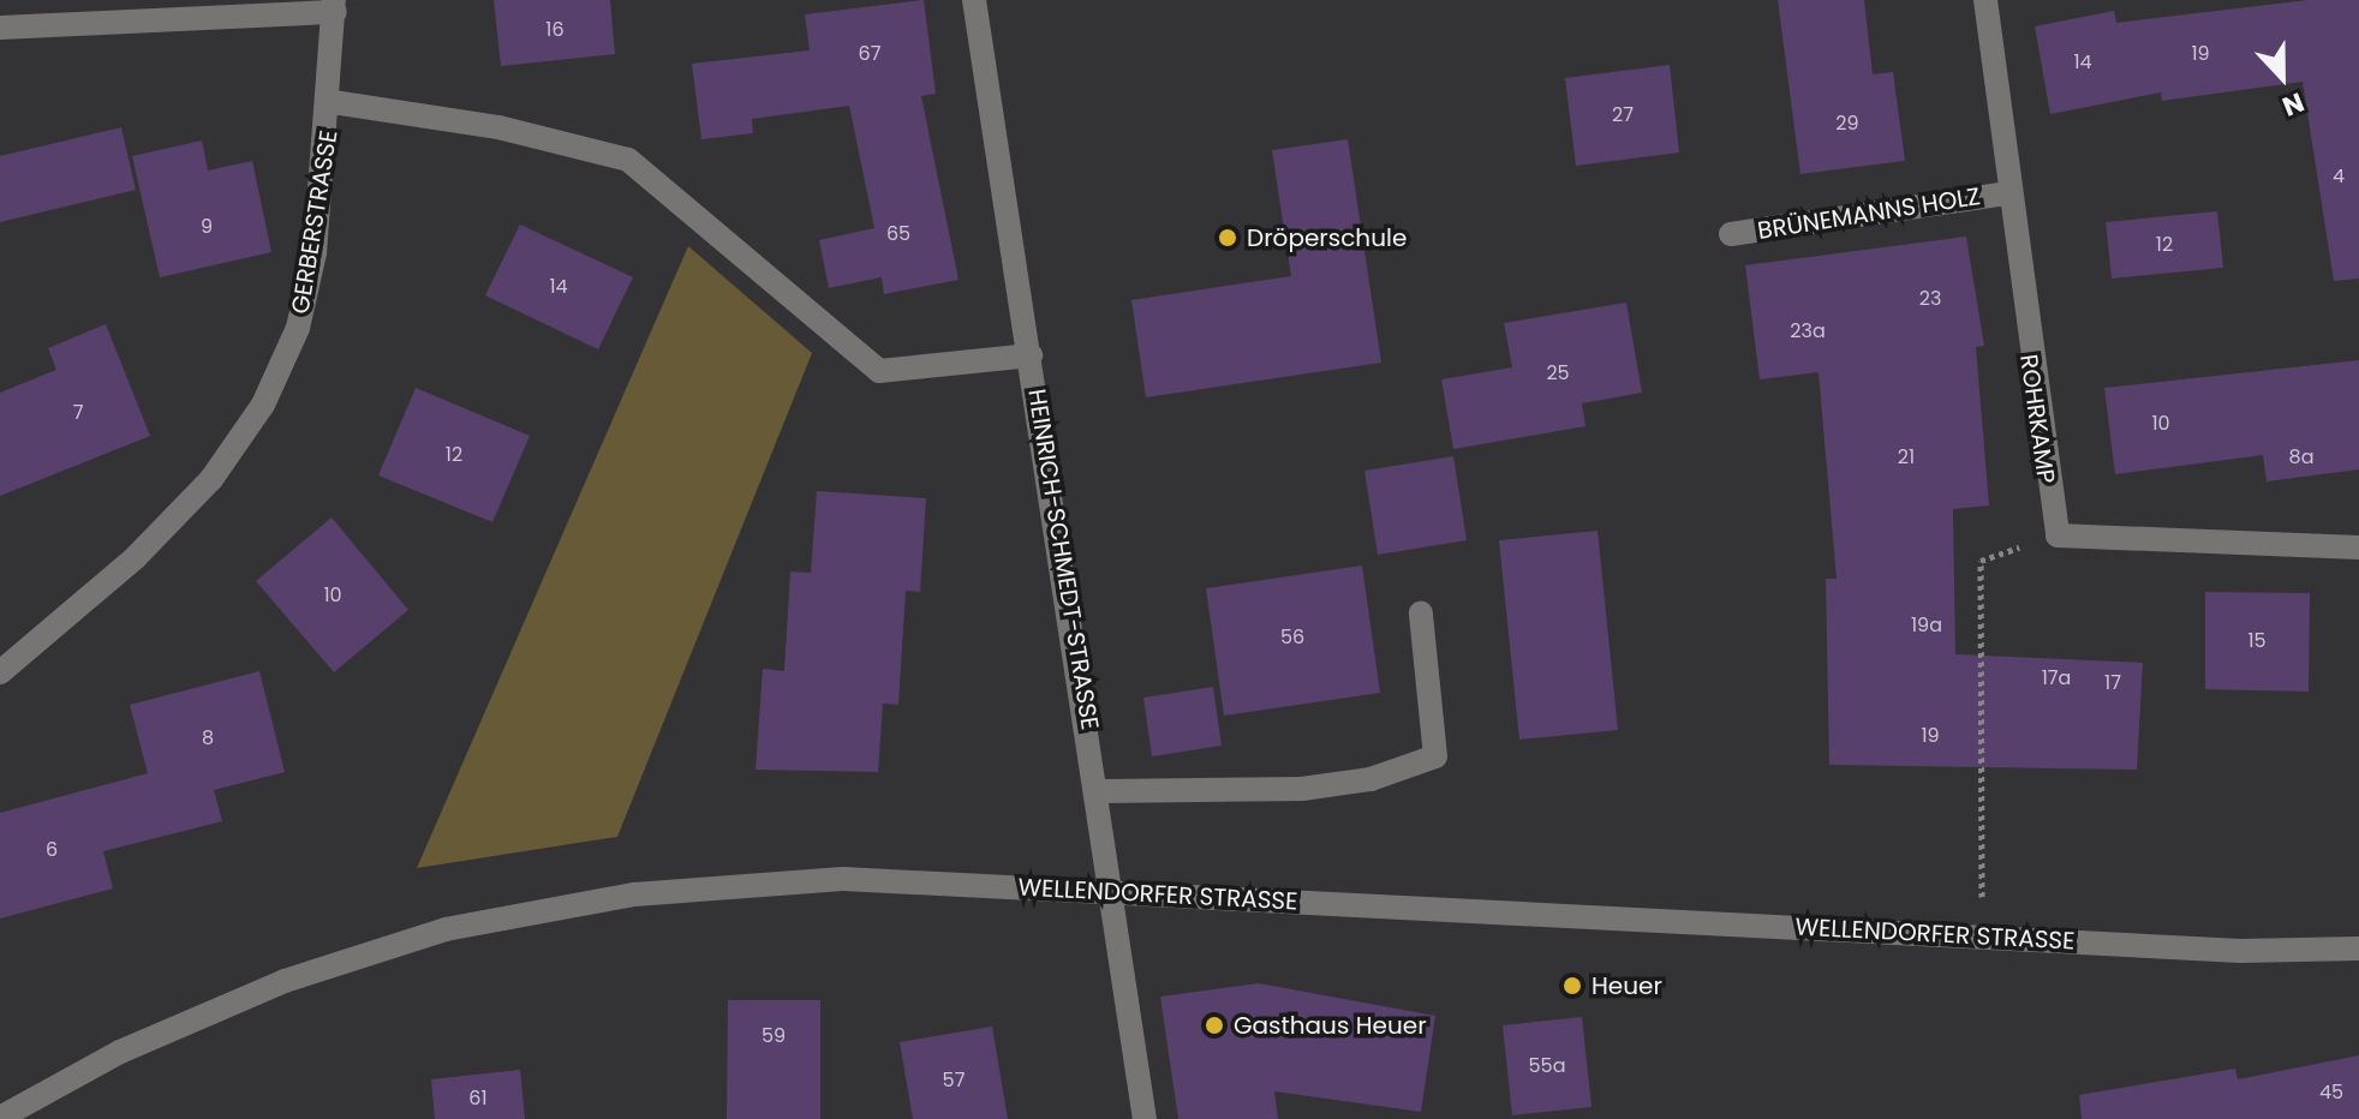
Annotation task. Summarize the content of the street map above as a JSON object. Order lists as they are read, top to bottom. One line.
{"streets":{"street":["BRÜNEMANNS HOLZ","GERBERSTRASSE","ROHRKAMP","HEINRICH-SCHMEDT-STRASSE","WELLENDORFER STRASSE"]},"crossings":[["BRÜNEMANNS HOLZ","ROHRKAMP"],["HEINRICH-SCHMEDT-STRASSE","WELLENDORFER STRASSE"]],"places":["Dröperschule","Heuer","Gasthaus Heuer"],"house_numbers":["16","67","19","14","27","29","4","9","65","12","14","23","23a","25","7","10","12","21","8a","10","19a","56","15","17a","17","19","8","6","59","55a","57","45","61"],"north":"bottom"}
